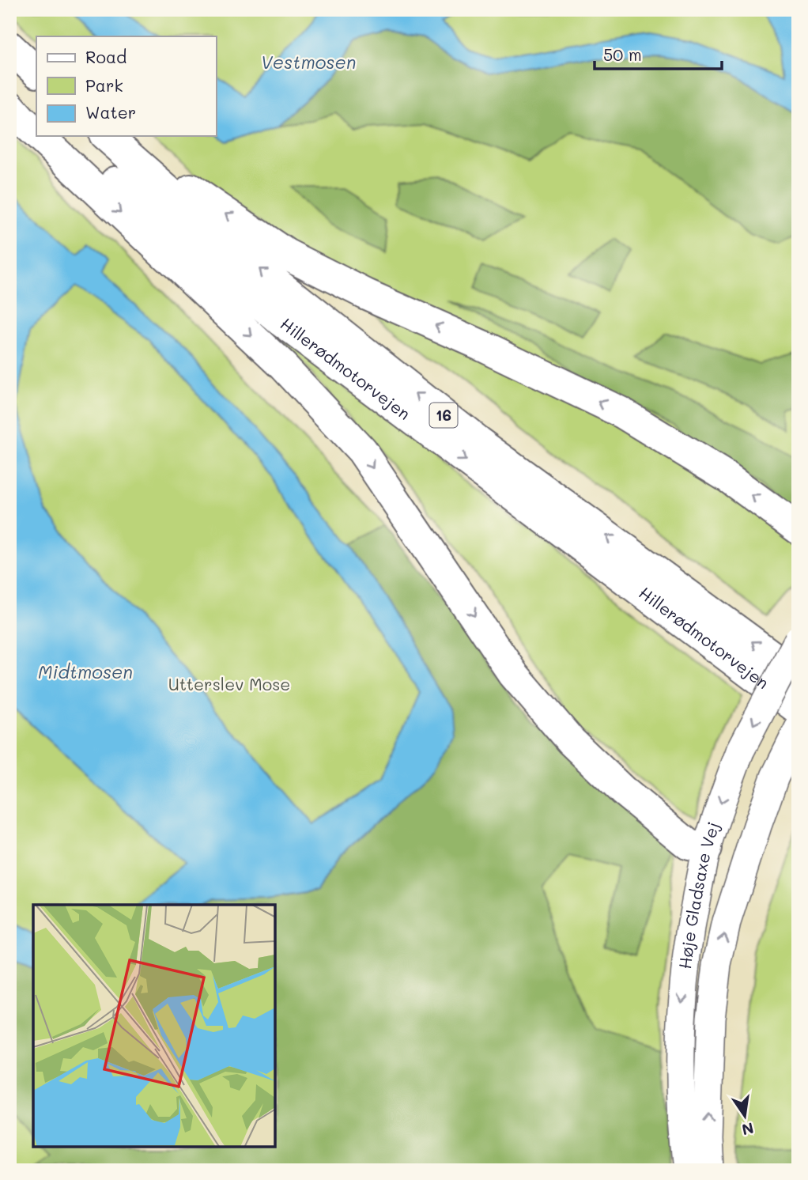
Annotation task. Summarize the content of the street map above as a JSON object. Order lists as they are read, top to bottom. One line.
{"streets":{"main road":["Hillerødmotorvejen","16"],"street":["Høje Gladsaxe Vej"]},"water":["Vestmosen","Midtmosen"],"parks":["Utterslev Mose"],"legend":["Road","Park","Water"],"scale_bar":"50 m","north":"bottom"}
